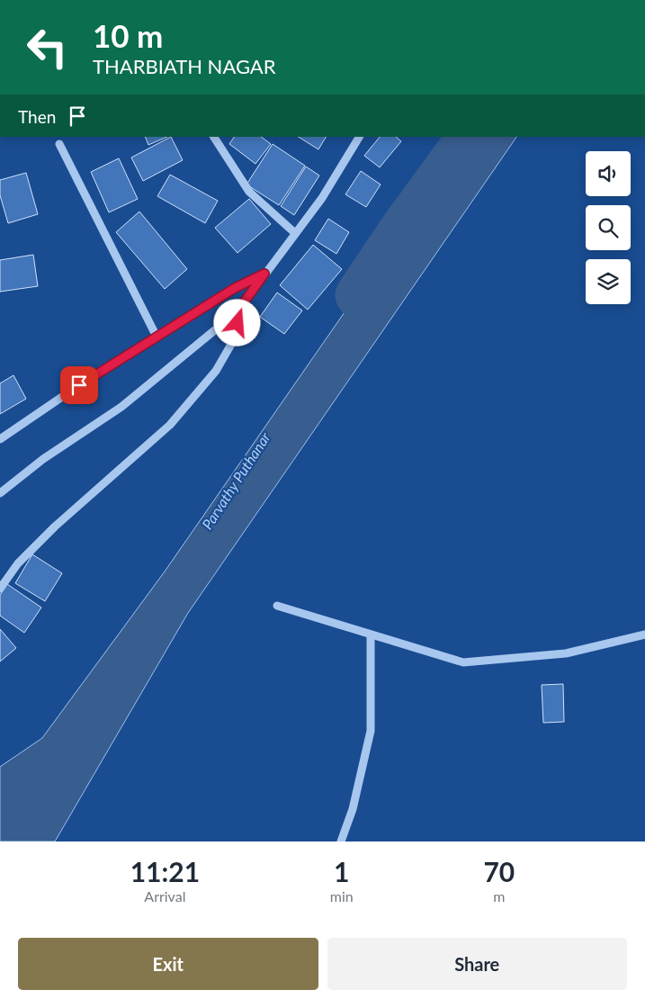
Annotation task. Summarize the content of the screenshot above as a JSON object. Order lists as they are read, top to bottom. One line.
{"water":["Parvathy Puthanar"],"page":{"turn":["10 m","THARBIATH NAGAR"],"then":"Then","eta":["11:21","Arrival","1","min","70","m"],"buttons":["Exit","Share"]}}
